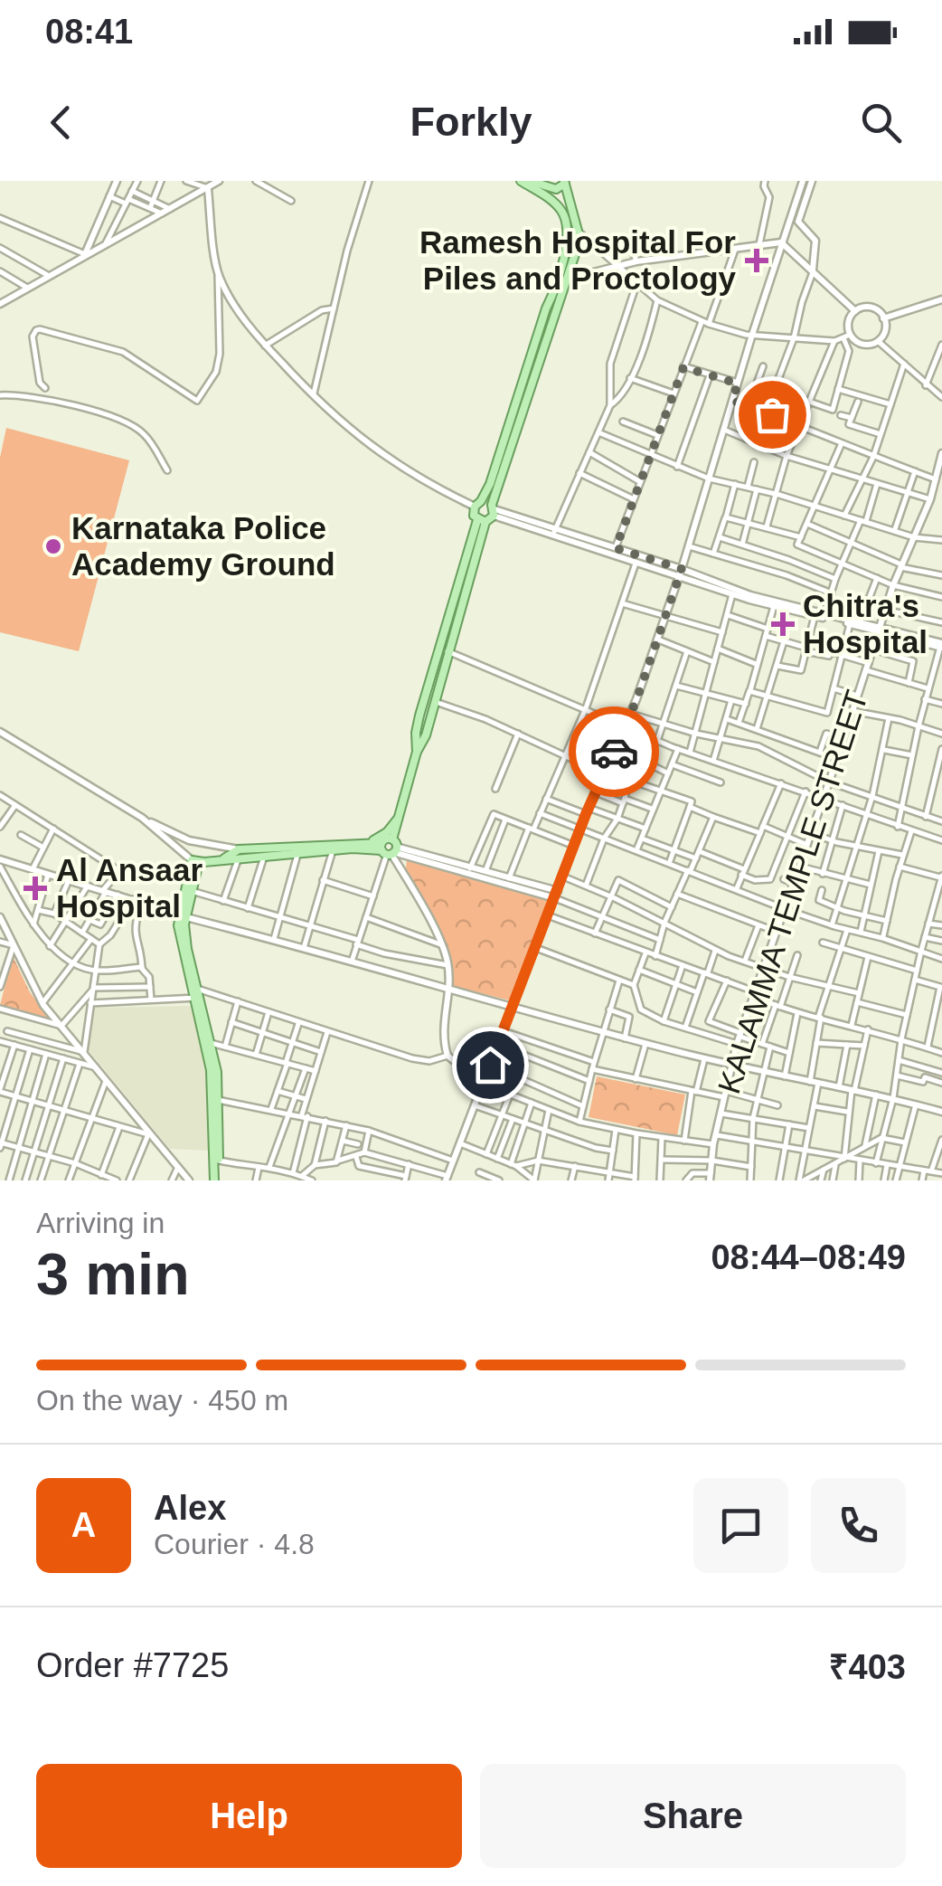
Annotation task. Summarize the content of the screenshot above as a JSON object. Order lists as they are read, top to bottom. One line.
{"streets":{"street":["KALAMMA TEMPLE STREET"]},"places":{"health":["Ramesh Hospital For Piles and Proctology","Chitra's Hospital","Al Ansaar Hospital"],"other":["Karnataka Police Academy Ground"]},"page":{"status":"08:41","header":"Forkly","heading":["3 min","Arriving in","08:44–08:49"],"panel":["Alex","Courier · 4.8","Order #7725","₹403"],"bar":"On the way · 450 m","round":"A","buttons":["Help","Share"]}}
